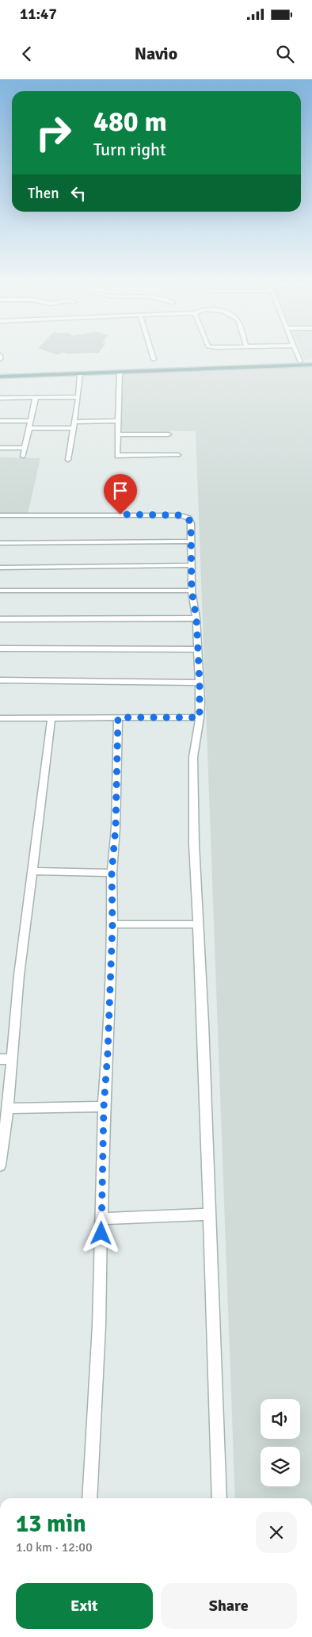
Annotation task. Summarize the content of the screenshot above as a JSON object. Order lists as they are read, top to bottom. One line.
{"page":{"status":"11:47","header":"Navio","turn":["480 m","Turn right"],"then":"Then","heading":["13 min","1.0 km · 12:00"],"buttons":["Exit","Share"]}}
